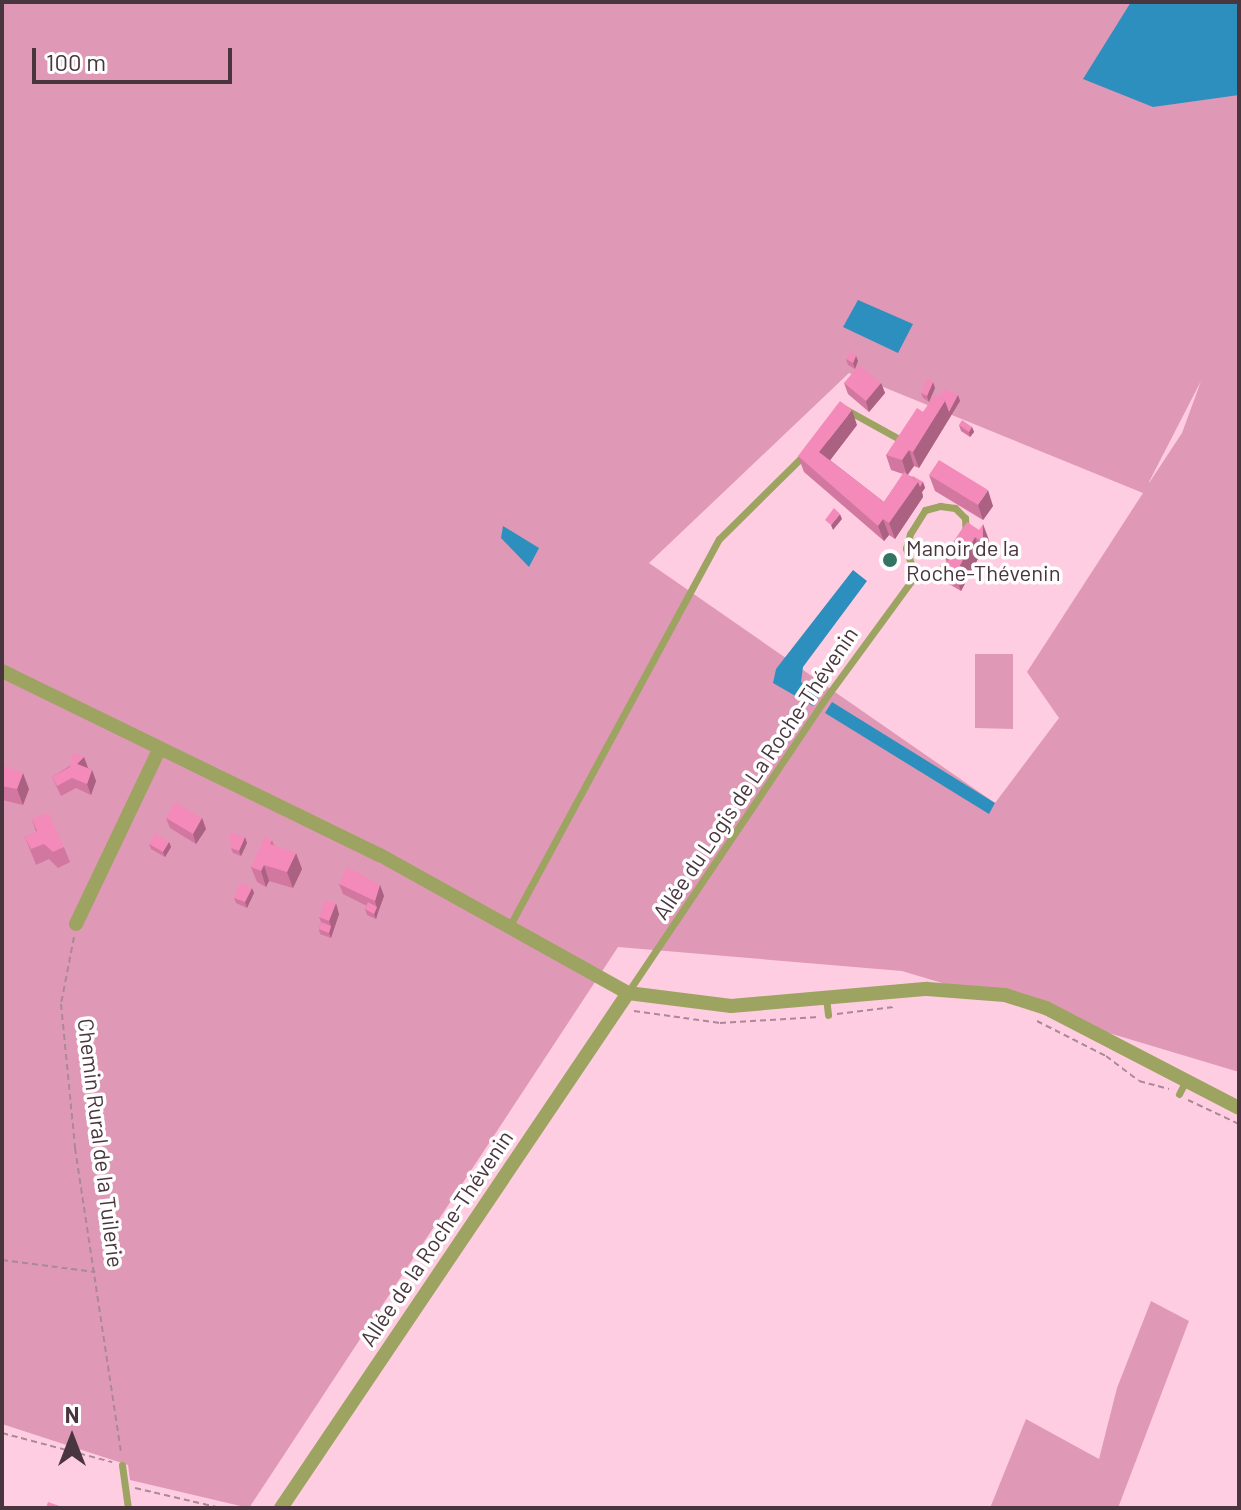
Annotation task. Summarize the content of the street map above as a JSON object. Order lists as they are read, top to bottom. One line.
{"streets":{"street":["Allée de la Roche-Thévenin"],"lane":["Allée du Logis de La Roche-Thévenin"],"path":["Chemin Rural de la Tuilerie"]},"crossings":[["Allée du Logis de La Roche-Thévenin","Allée de la Roche-Thévenin"]],"places":["Manoir de la Roche-Thévenin"],"scale_bar":"100 m","north":"top"}
